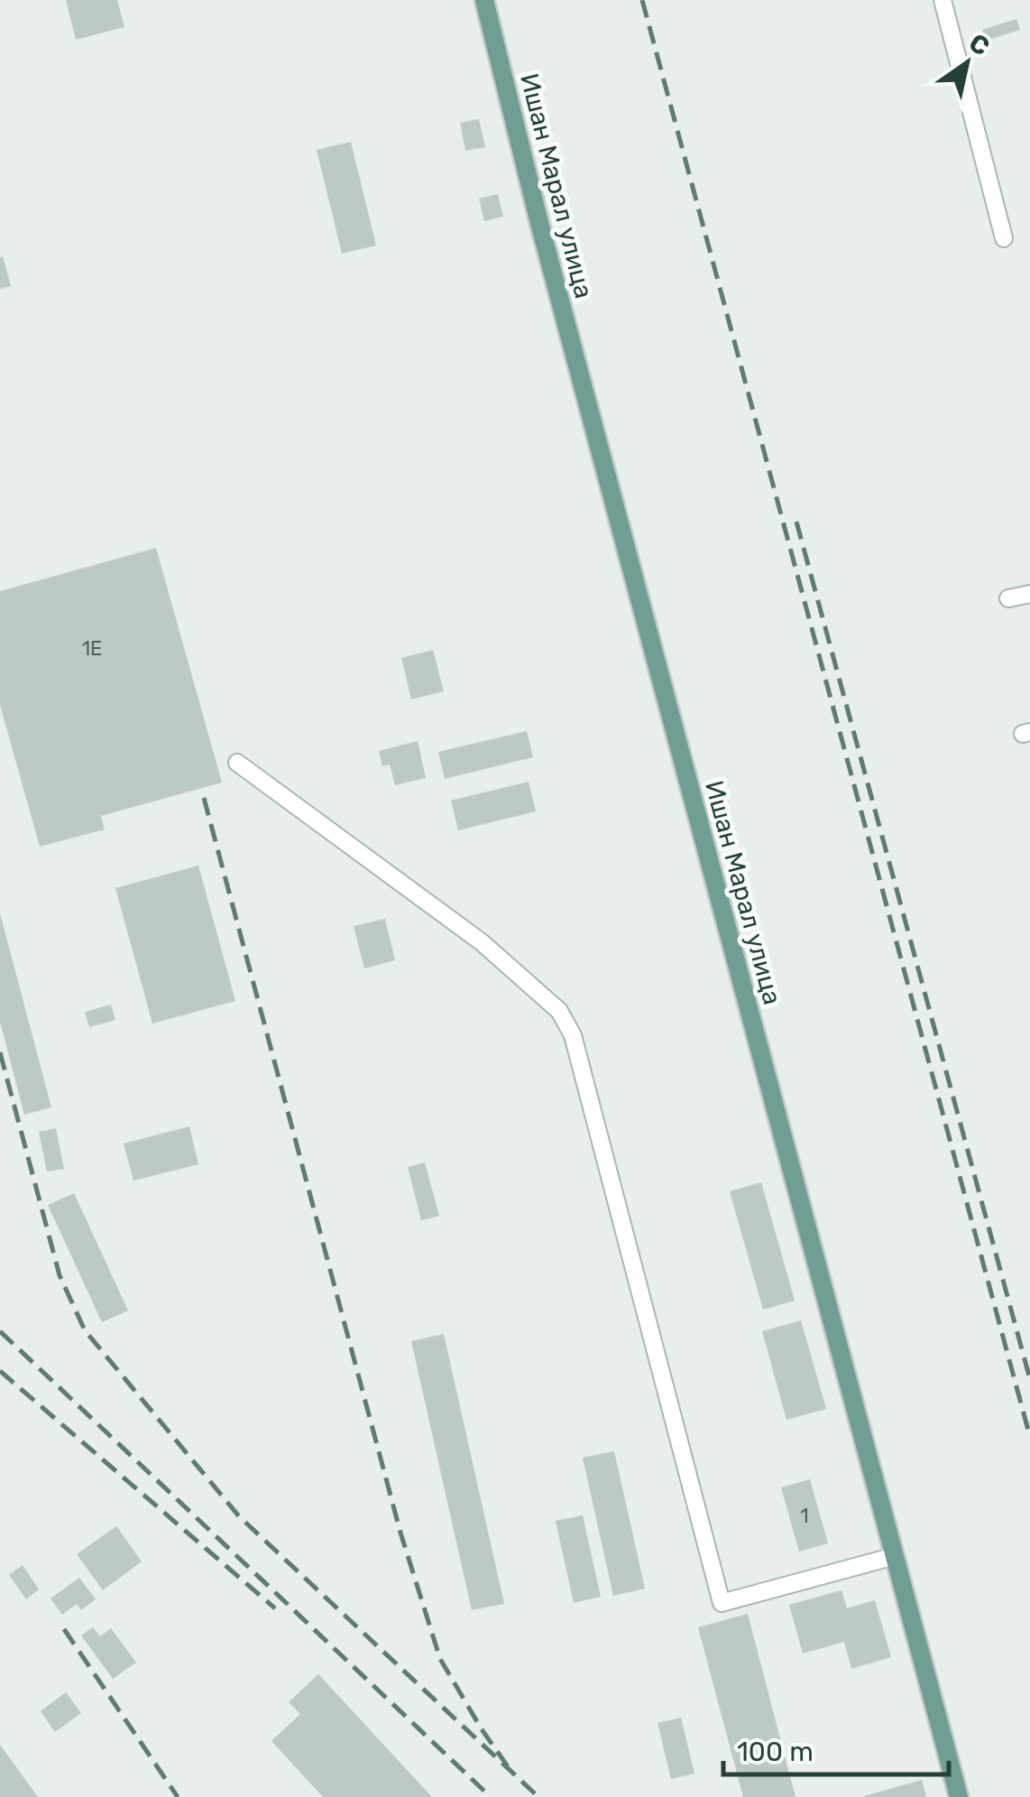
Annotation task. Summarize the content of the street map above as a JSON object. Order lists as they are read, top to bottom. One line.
{"streets":{"main road":["Ишан Марал улица"]},"house_numbers":["1Е","1"],"scale_bar":"100 m","north":"top right"}
